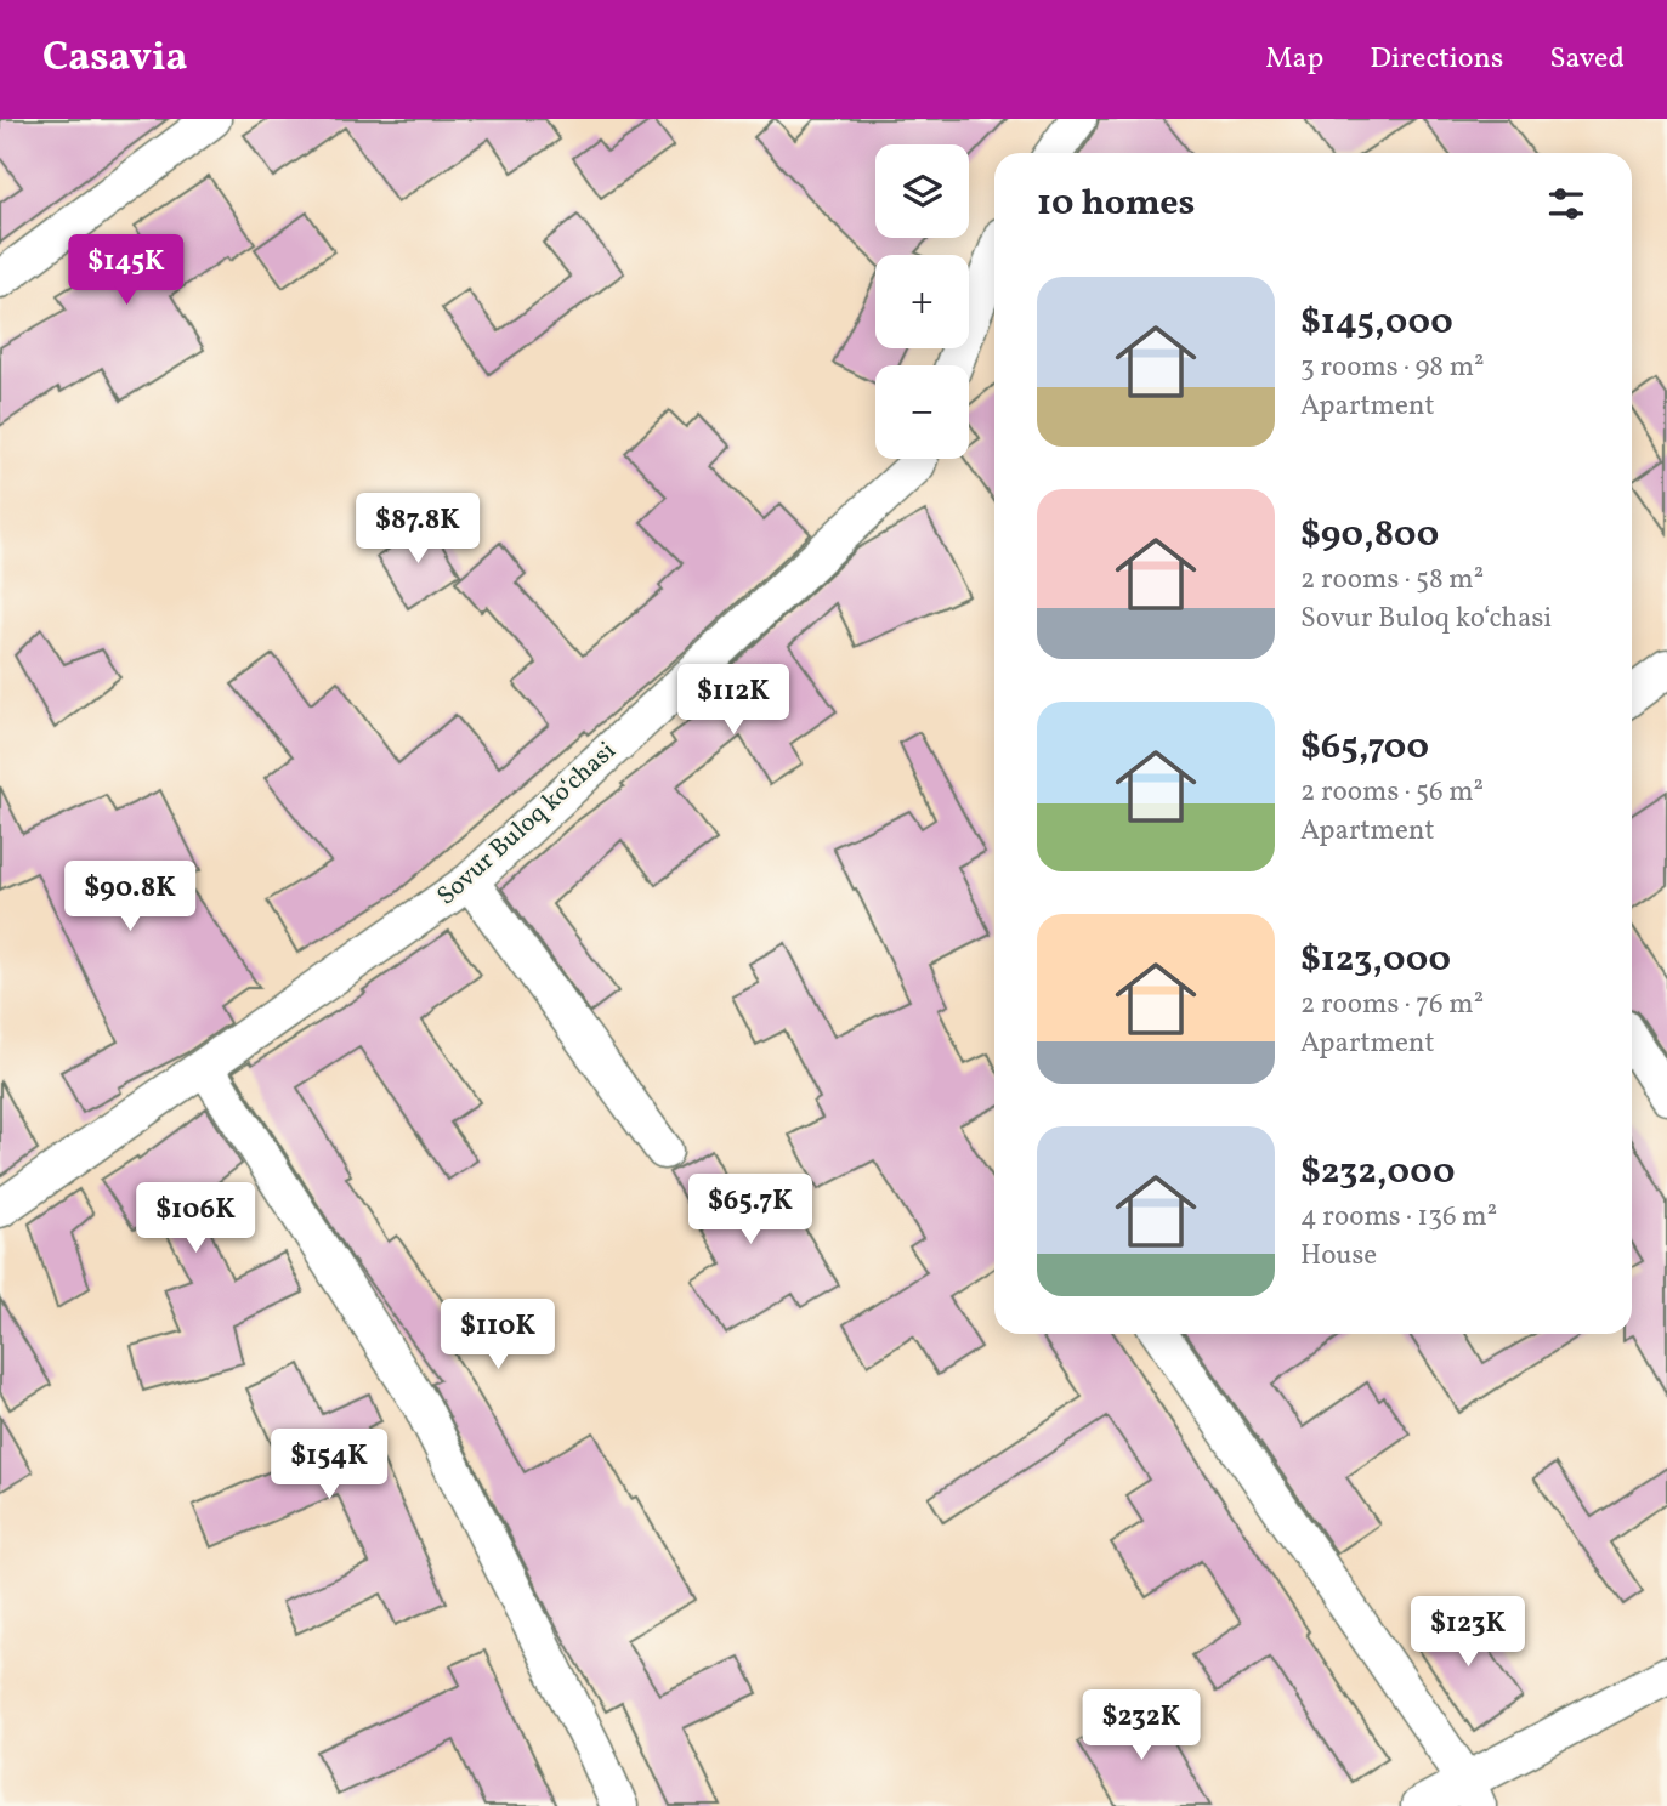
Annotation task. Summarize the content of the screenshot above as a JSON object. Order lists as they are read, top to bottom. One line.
{"streets":{"street":["Sovur Buloq koʻchasi"]},"page":{"header":"Casavia","nav":["Map","Directions","Saved"],"map_buttons":["+","−"],"heading":"10 homes","price":["$145K","$87.8K","$112K","$90.8K","$65.7K","$106K","$110K","$154K","$123K","$232K"],"list":[{"name":"$145,000","note":"3 rooms · 98 m² · Apartment"},{"name":"$90,800","note":"2 rooms · 58 m² · Sovur Buloq koʻchasi"},{"name":"$65,700","note":"2 rooms · 56 m² · Apartment"},{"name":"$123,000","note":"2 rooms · 76 m² · Apartment"},{"name":"$232,000","note":"4 rooms · 136 m² · House"}]}}
